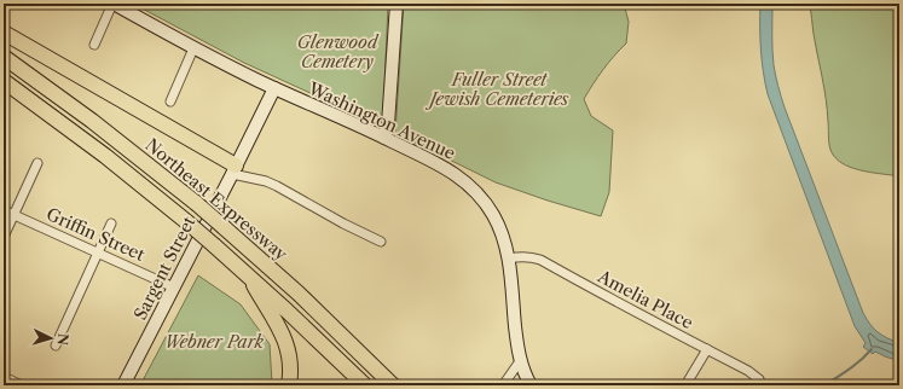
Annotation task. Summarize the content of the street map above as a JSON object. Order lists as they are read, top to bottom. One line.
{"streets":{"highway":["Northeast Expressway"],"street":["Washington Avenue","Griffin Street","Sargent Street","Amelia Place"]},"crossings":[["Washington Avenue","Sargent Street"],["Washington Avenue","Amelia Place"],["Griffin Street","Sargent Street"]],"parks":["Glenwood Cemetery","Fuller Street Jewish Cemeteries","Webner Park"],"north":"right"}
